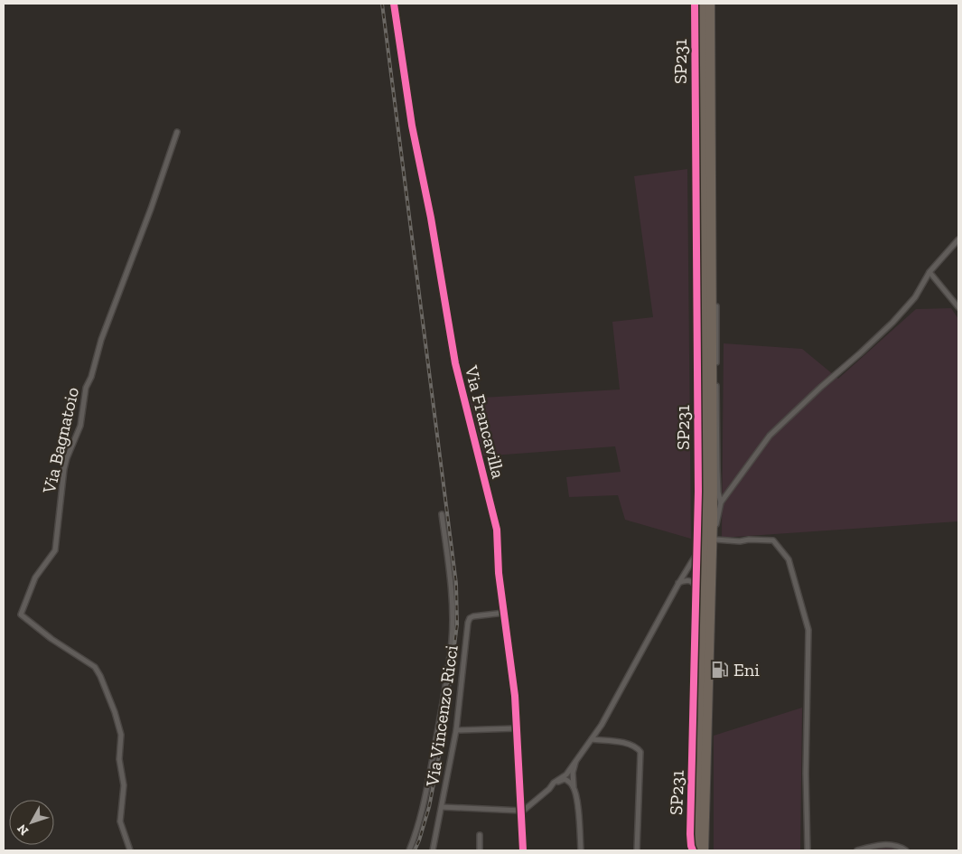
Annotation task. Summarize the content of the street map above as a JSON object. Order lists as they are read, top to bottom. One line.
{"streets":{"highway":["SP231"],"street":["Via Francavilla","Via Bagnatoio","Via Vincenzo Ricci"]},"crossings":[["Via Francavilla","Via Vincenzo Ricci"]],"places":{"fuel station":["Eni"]},"north":"bottom left"}
